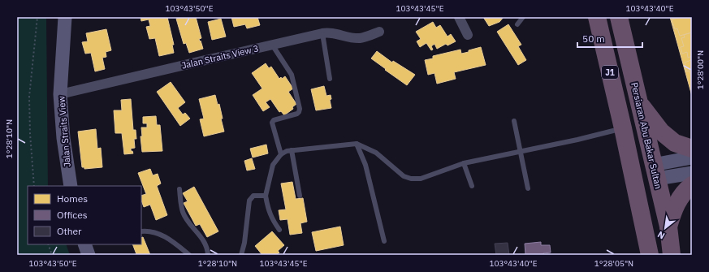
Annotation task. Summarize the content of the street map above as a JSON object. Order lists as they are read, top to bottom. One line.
{"streets":{"highway":["J1","Persiaran Abu Bakar Sultan"],"street":["Jalan Straits View 3","Jalan Straits View"]},"crossings":[["Jalan Straits View 3","Jalan Straits View"]],"legend":["Homes","Offices","Other"],"scale_bar":"50 m","north":"bottom left","coordinates":["103°43'50\"E","103°43'45\"E","103°43'40\"E","1°28'00\"N","1°28'10\"N","1°28'05\"N"]}
